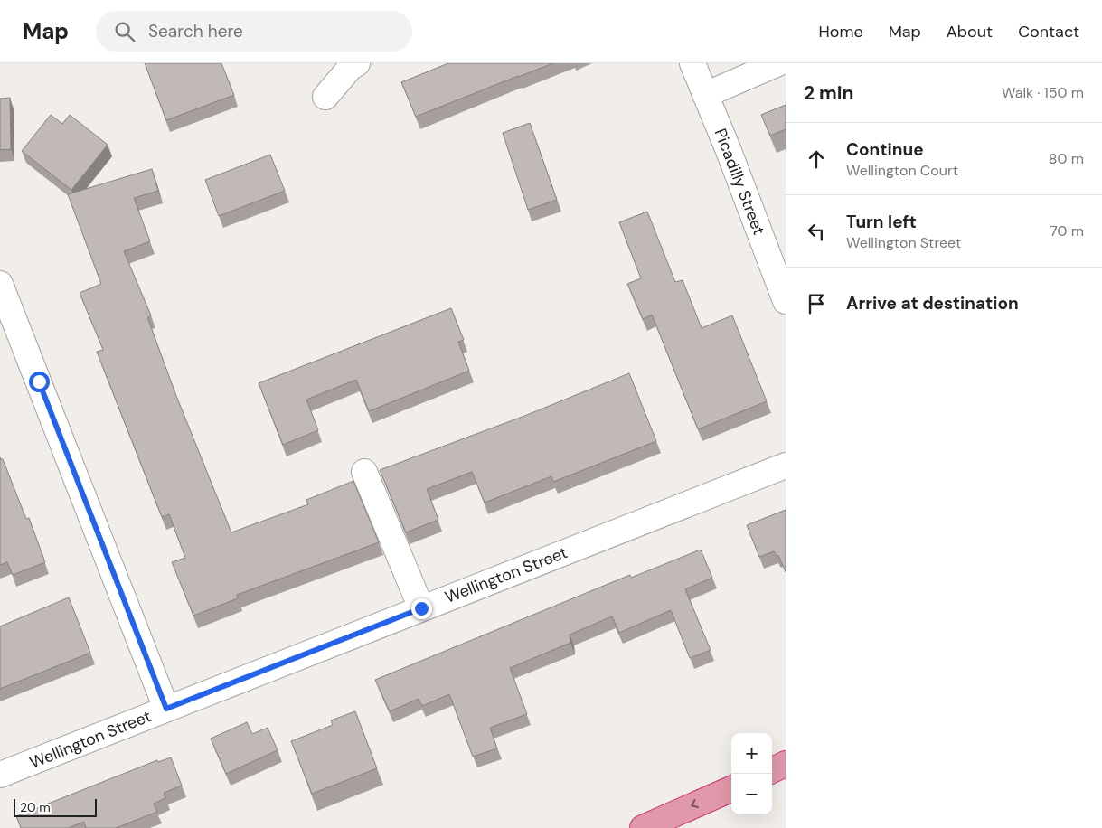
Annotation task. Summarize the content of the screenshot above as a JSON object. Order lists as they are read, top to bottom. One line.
{"streets":{"street":["Picadilly Street","Wellington Street"]},"scale_bar":"20 m","page":{"header":"Map","search":"Search here","nav":["Home","Map","About","Contact"],"heading":["2 min","Walk · 150 m"],"list":[["Continue","Wellington Court","80 m"],["Turn left","Wellington Street","70 m"],"Arrive at destination"],"map_buttons":["+","−"],"scale":"20 m"}}
